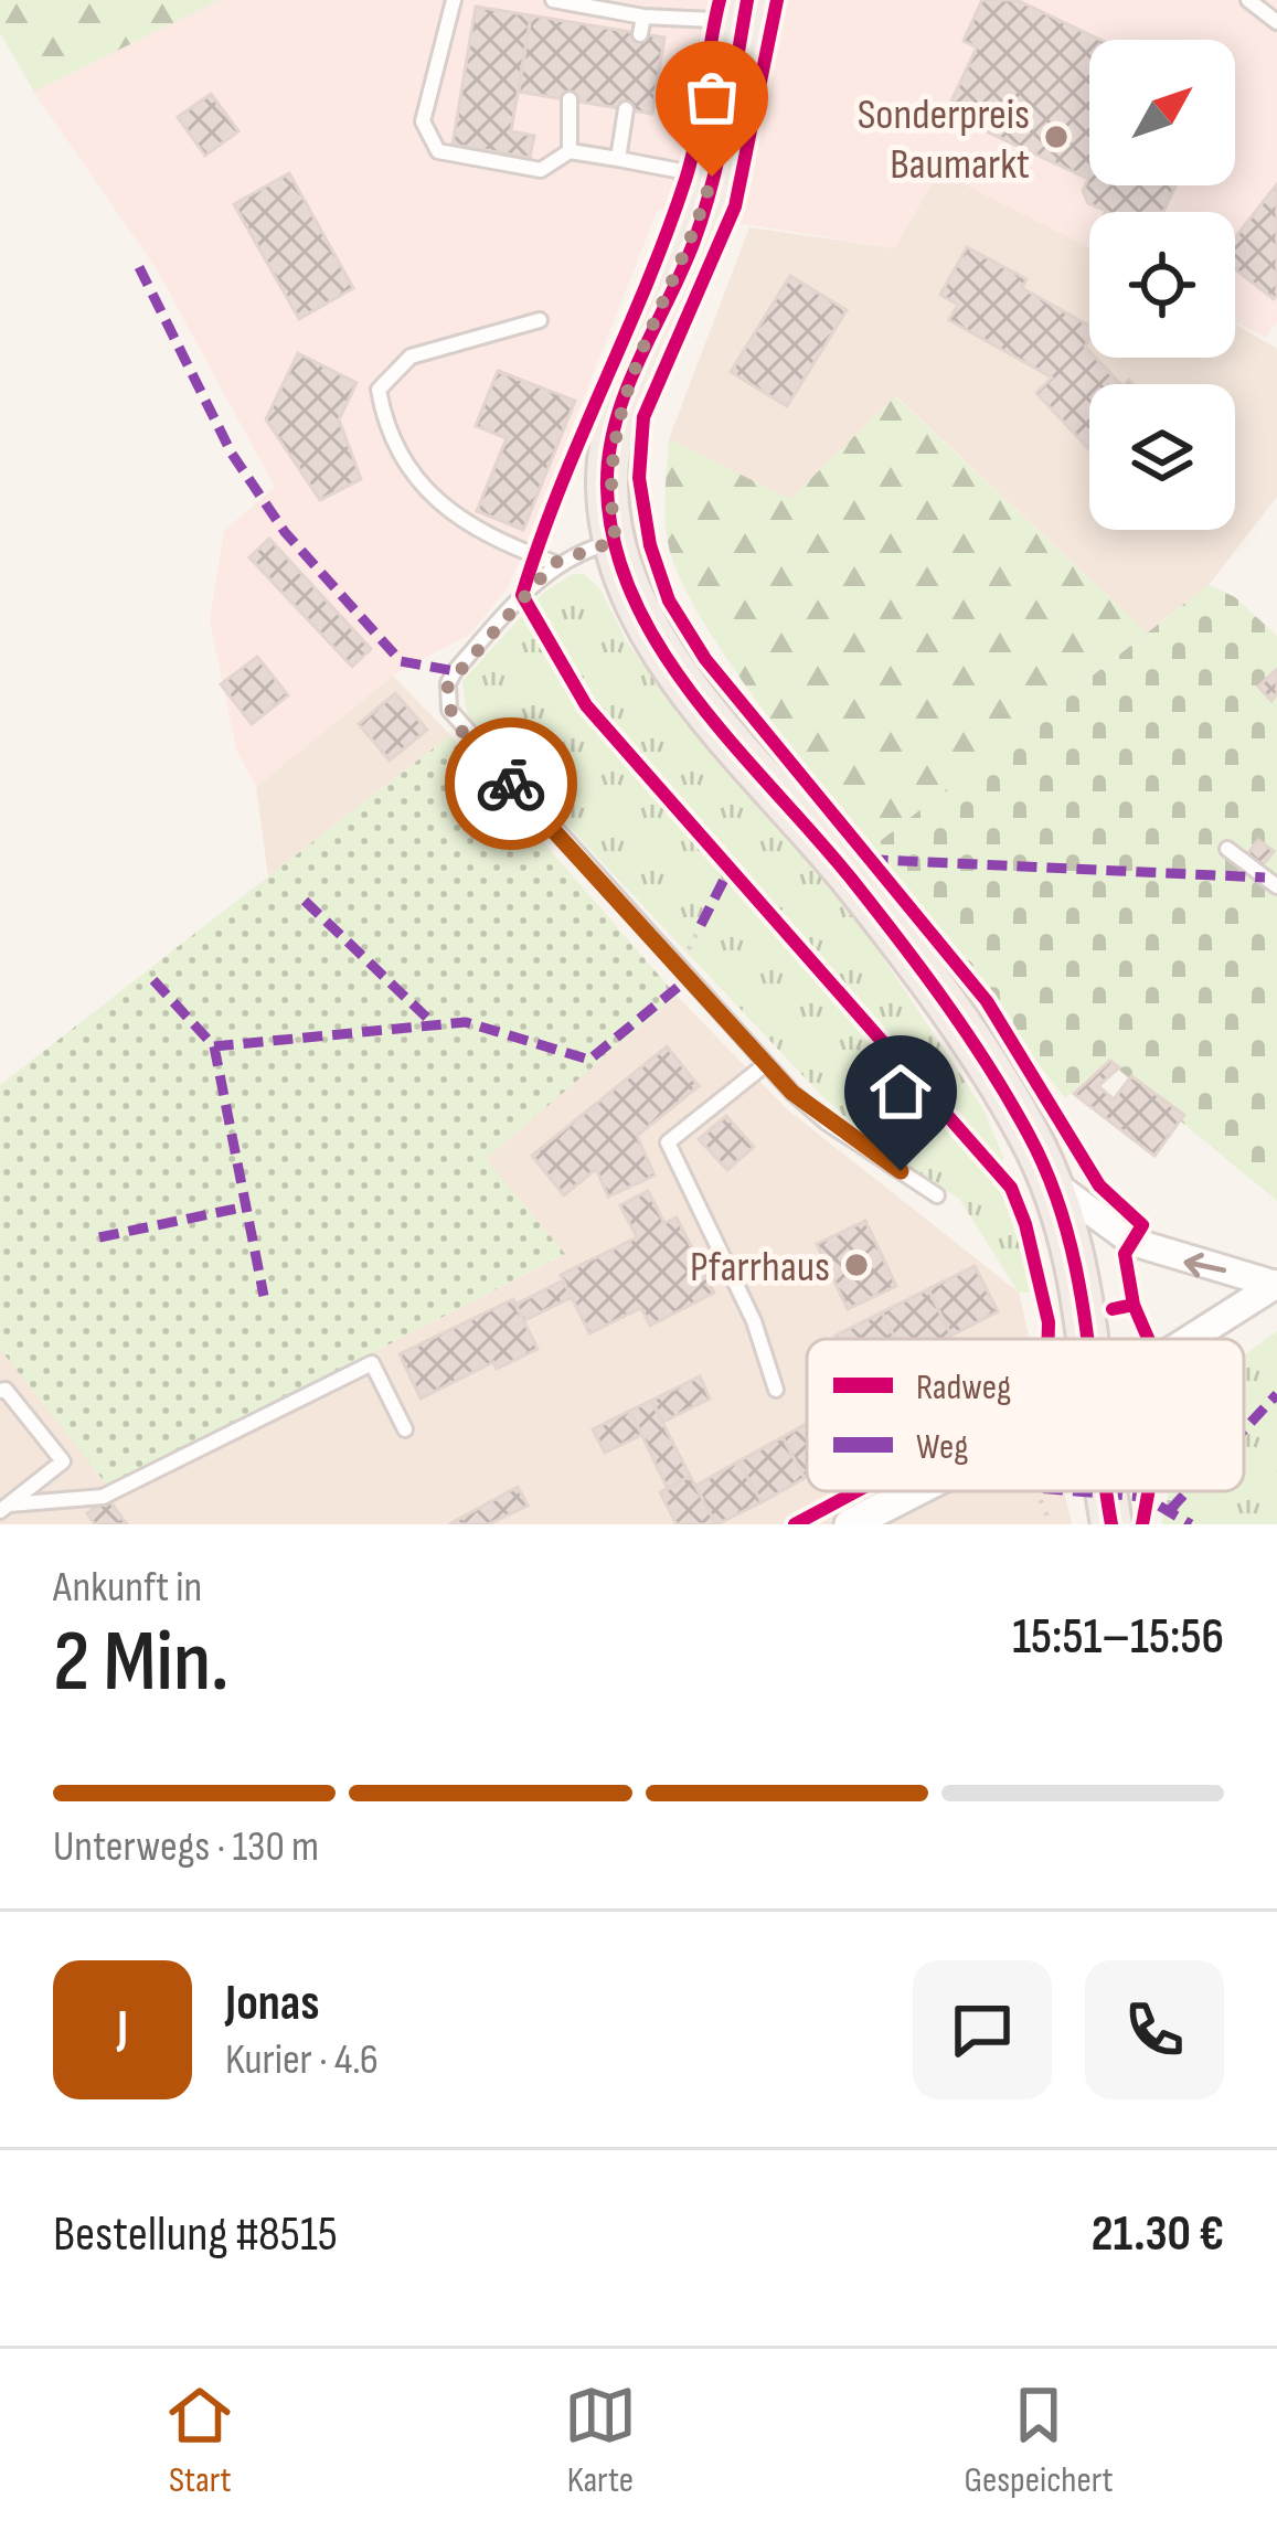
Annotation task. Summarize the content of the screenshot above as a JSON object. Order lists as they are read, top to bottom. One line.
{"places":["Sonderpreis Baumarkt","Pfarrhaus"],"legend":["Radweg","Weg"],"north":"top right","page":{"heading":["2 Min.","Ankunft in","15:51–15:56"],"panel":["Jonas","Kurier · 4.6","Bestellung #8515","21.30 €"],"bar":"Unterwegs · 130 m","round":"J","tabs":["Start","Karte","Gespeichert"]}}
